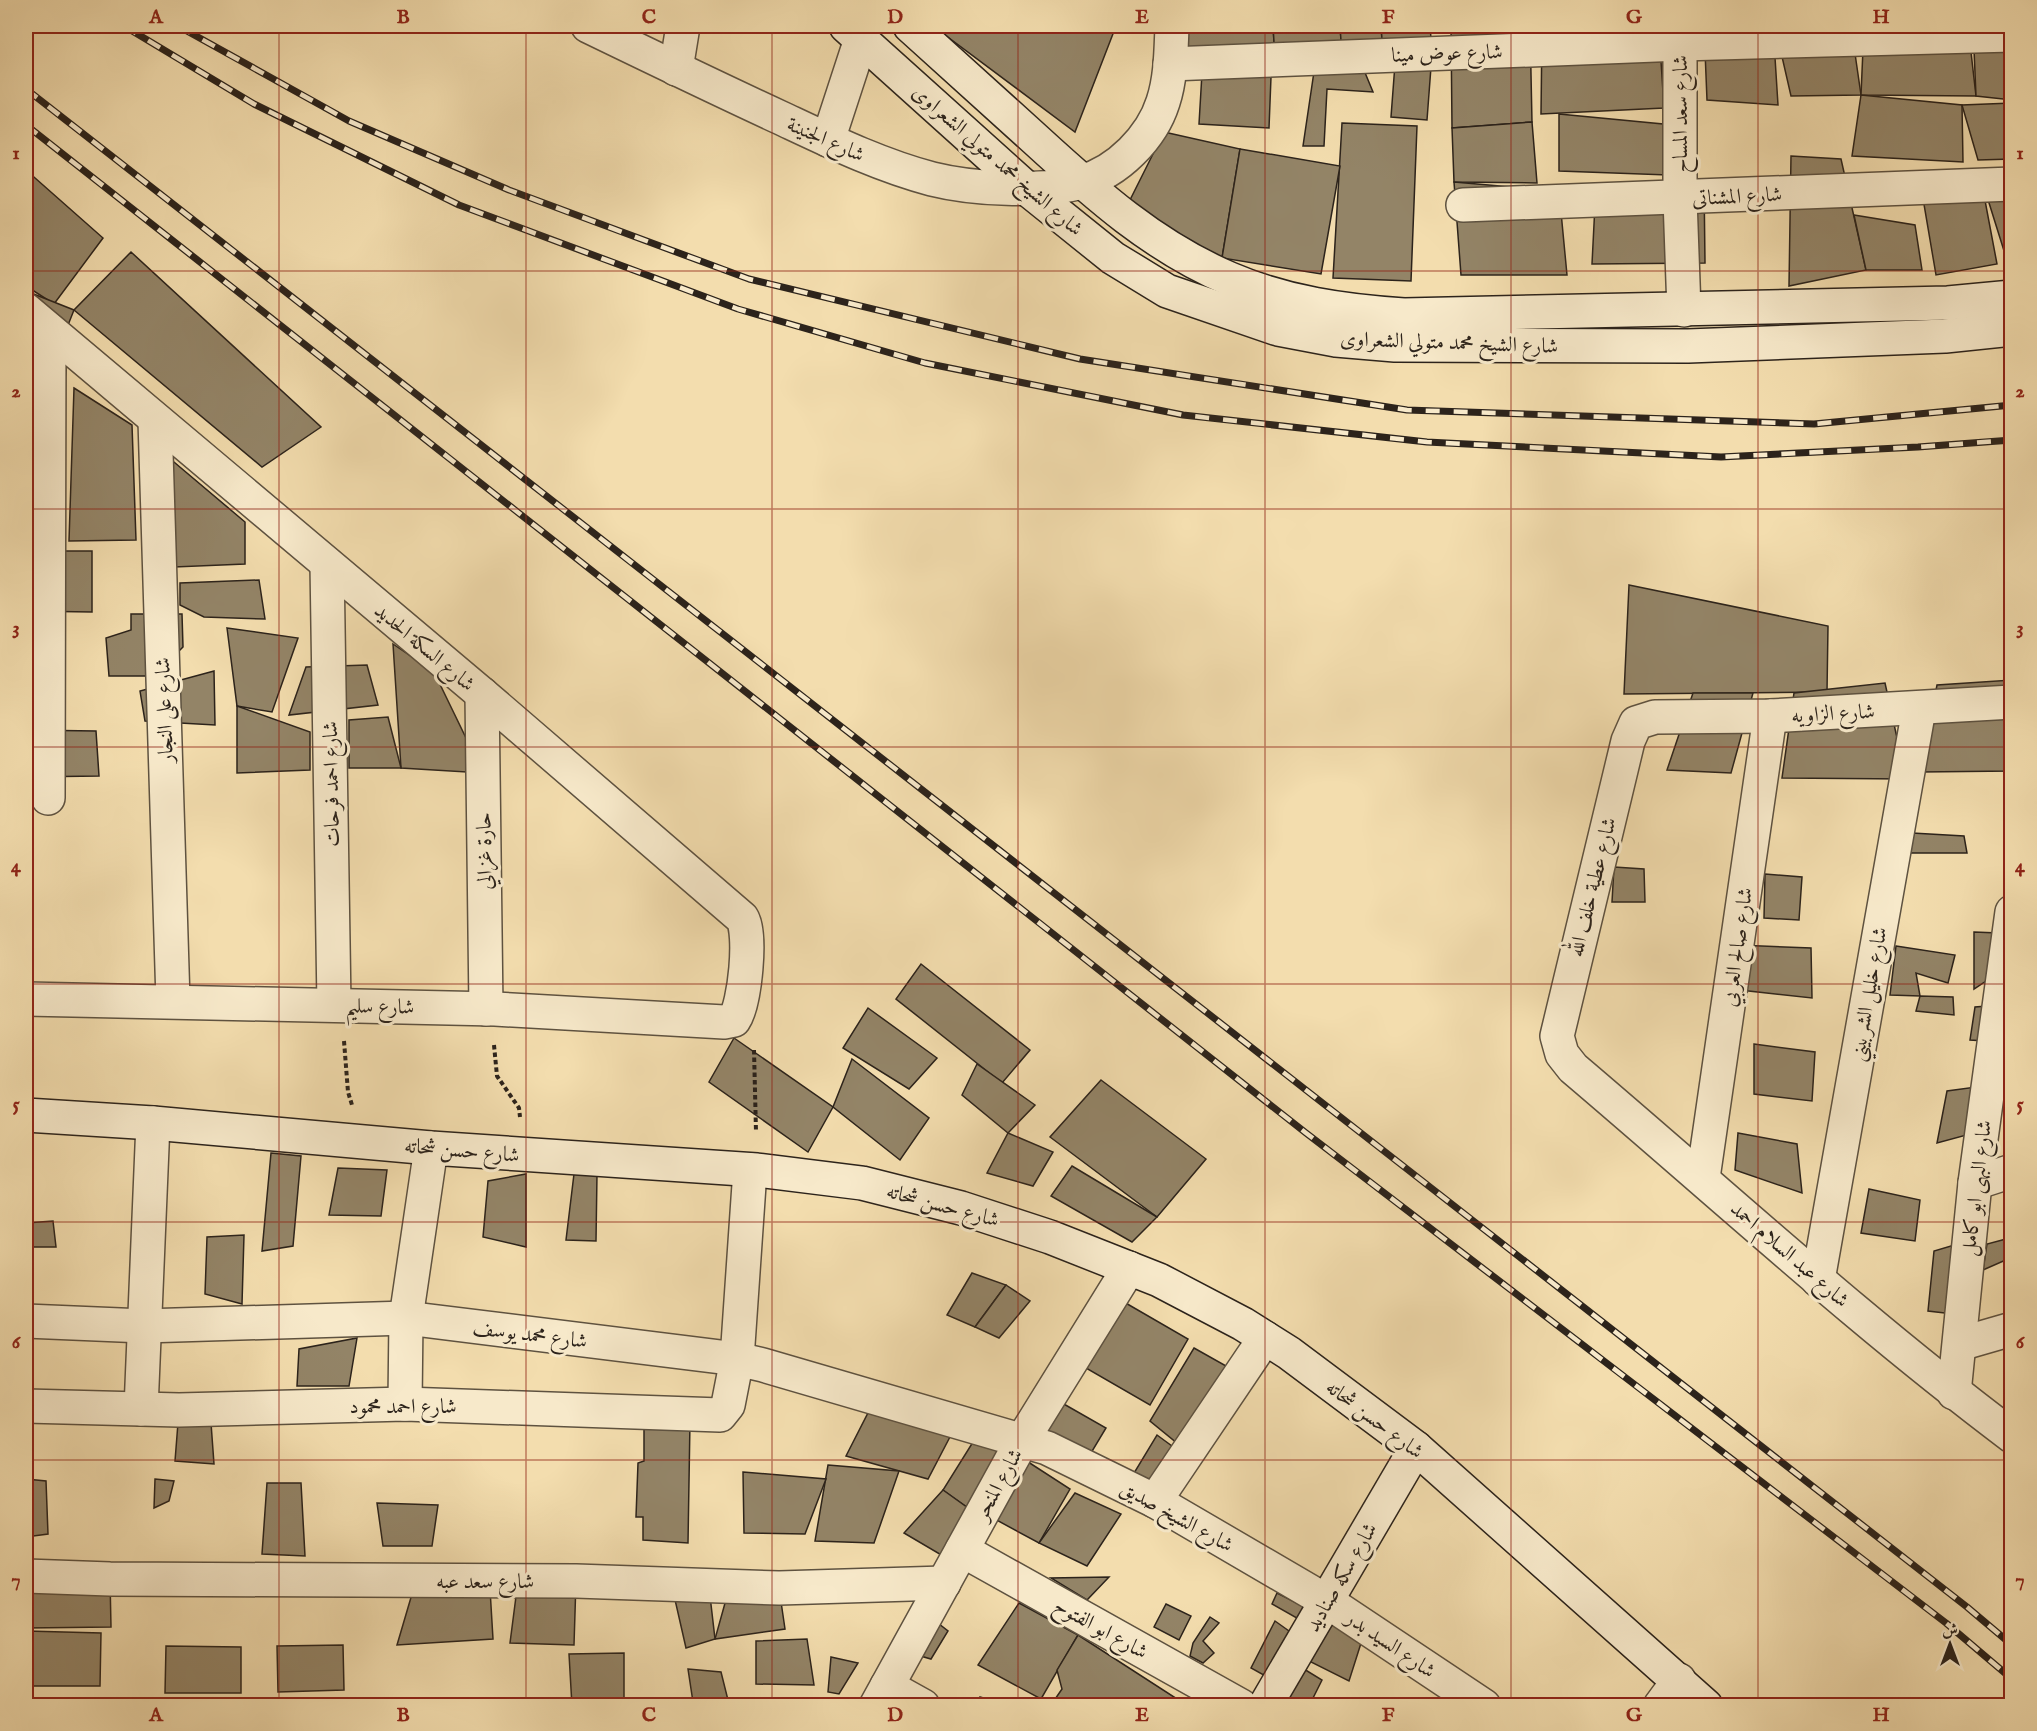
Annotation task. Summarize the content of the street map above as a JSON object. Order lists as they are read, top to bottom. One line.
{"streets":{"street":["شارع عوض مينا","شارع سعد المساح","شارع الجنينة","شارع الشيخ محمد متولي الشعراوى","شارع المشناتى","شارع السكة الحديد","شارع على النجار","شارع الزاويه","شارع احمد فرحات","حارة غزالي","شارع عطية خلف الله","شارع صالح العربي","شارع خليل الشربيني","شارع سليم","شارع حسن شحاته","شارع البهى ابو كامل","شارع عبد السلام احمد","شارع محمد يوسف","شارع احمد محمود","شارع المنحر","شارع الشيخ صديق","شارع سكه صناديد","شارع سعد عبه","شارع ابو الفتوح","شارع السيد بدر"]},"crossings":[["شارع عوض مينا","شارع سعد المساح"],["شارع عوض مينا","شارع الجنينة"],["شارع سعد المساح","شارع الشيخ محمد متولي الشعراوى"],["شارع سعد المساح","شارع المشناتى"],["شارع الجنينة","شارع الشيخ محمد متولي الشعراوى"],["شارع السكة الحديد","شارع على النجار"],["شارع السكة الحديد","شارع احمد فرحات"],["شارع السكة الحديد","حارة غزالي"],["شارع السكة الحديد","شارع سليم"],["شارع على النجار","شارع سليم"],["شارع الزاويه","شارع عطية خلف الله"],["شارع الزاويه","شارع صالح العربي"],["شارع الزاويه","شارع خليل الشربيني"],["شارع احمد فرحات","شارع سليم"],["حارة غزالي","شارع سليم"],["شارع عطية خلف الله","شارع عبد السلام احمد"],["شارع صالح العربي","شارع عبد السلام احمد"],["شارع خليل الشربيني","شارع عبد السلام احمد"],["شارع حسن شحاته","شارع المنحر"],["شارع حسن شحاته","شارع سكه صناديد"],["شارع البهى ابو كامل","شارع عبد السلام احمد"],["شارع محمد يوسف","شارع احمد محمود"],["شارع محمد يوسف","شارع المنحر"],["شارع محمد يوسف","شارع الشيخ صديق"],["شارع المنحر","شارع الشيخ صديق"],["شارع المنحر","شارع سعد عبه"],["شارع المنحر","شارع ابو الفتوح"],["شارع الشيخ صديق","شارع سكه صناديد"],["شارع الشيخ صديق","شارع السيد بدر"],["شارع سكه صناديد","شارع السيد بدر"]],"north":"top","grid":{"columns":["A","B","C","D","E","F","G","H"],"rows":["1","2","3","4","5","6","7"]}}
